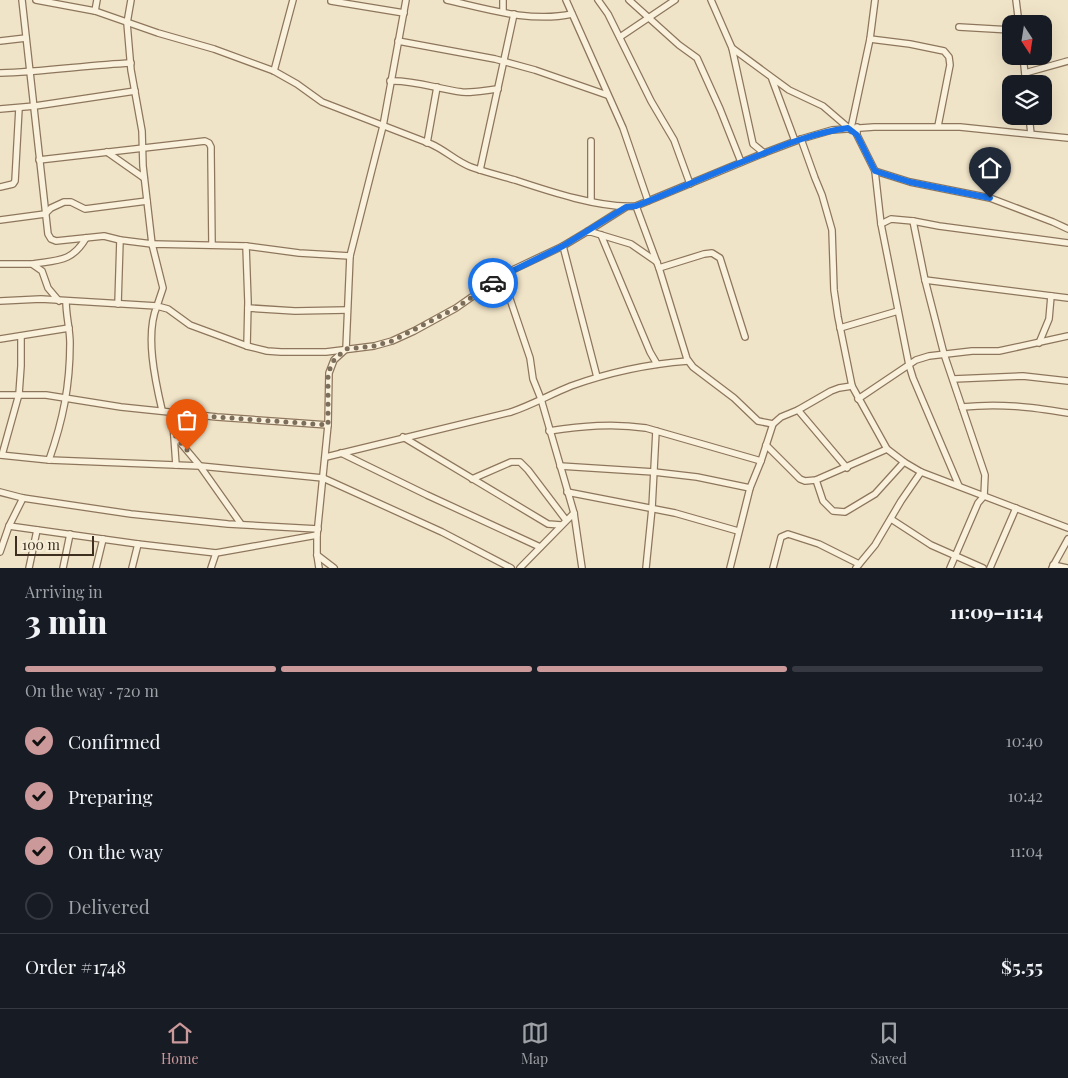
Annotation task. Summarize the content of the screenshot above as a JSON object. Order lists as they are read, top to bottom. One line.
{"scale_bar":"100 m","north":"bottom","page":{"scale":"100 m","heading":["3 min","Arriving in","11:09–11:14"],"panel":["Order #1748","$5.55"],"bar":"On the way · 720 m","list":[["Confirmed","10:40"],["Preparing","10:42"],["On the way","11:04"],"Delivered"],"tabs":["Home","Map","Saved"]}}
